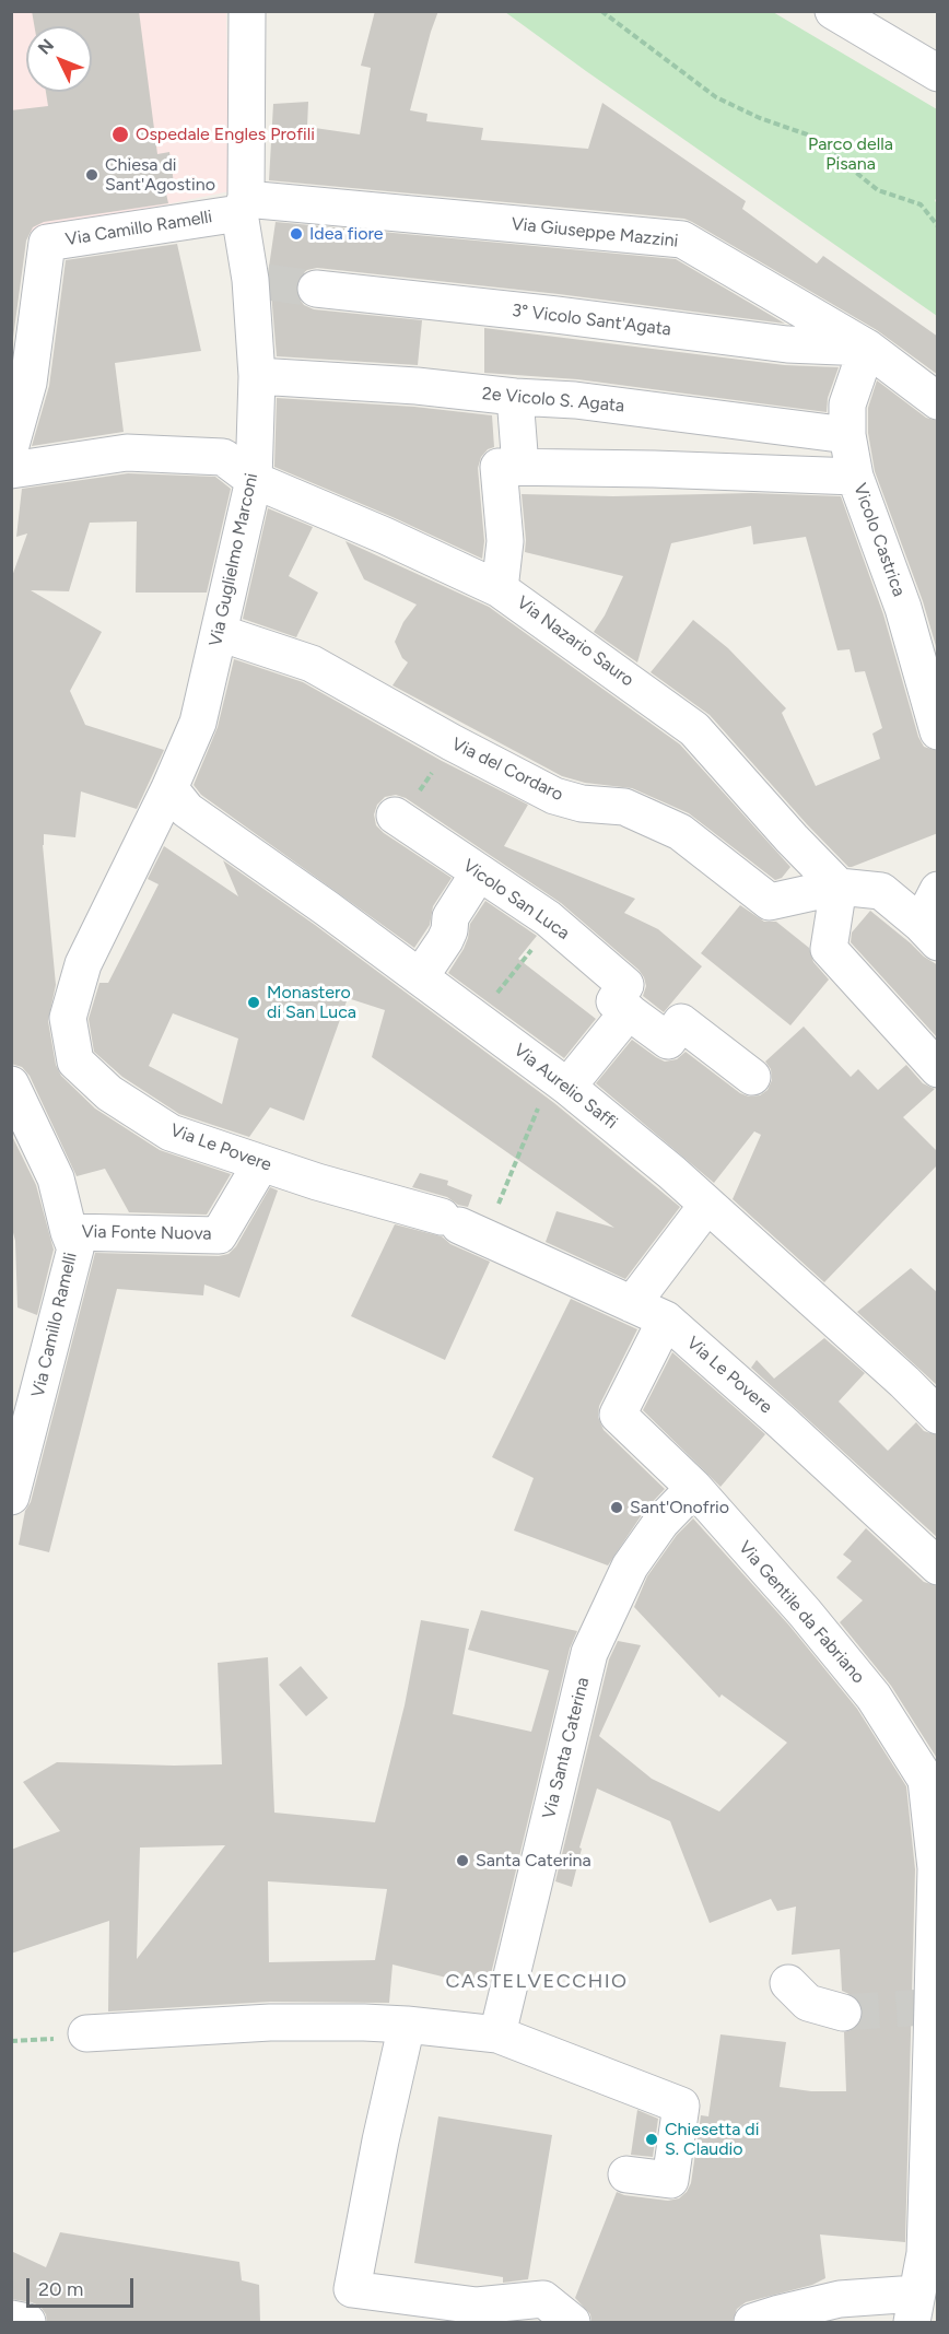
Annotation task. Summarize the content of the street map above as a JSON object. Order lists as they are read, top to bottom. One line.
{"streets":{"street":["Via Camillo Ramelli","Via Giuseppe Mazzini","3° Vicolo Sant'Agata","2e Vicolo S. Agata","Vicolo Castrica","Via Guglielmo Marconi","Via Nazario Sauro","Via del Cordaro","Vicolo San Luca","Via Aurelio Saffi","Via Le Povere","Via Fonte Nuova","Via Gentile da Fabriano","Via Santa Caterina"]},"crossings":[["Via Camillo Ramelli","Via Giuseppe Mazzini"],["Via Camillo Ramelli","Via Guglielmo Marconi"],["Via Camillo Ramelli","Via Fonte Nuova"],["Via Giuseppe Mazzini","3° Vicolo Sant'Agata"],["Via Giuseppe Mazzini","Vicolo Castrica"],["Via Giuseppe Mazzini","Via Guglielmo Marconi"],["3° Vicolo Sant'Agata","Vicolo Castrica"],["2e Vicolo S. Agata","Vicolo Castrica"],["2e Vicolo S. Agata","Via Guglielmo Marconi"],["Via Guglielmo Marconi","Via Nazario Sauro"],["Via Guglielmo Marconi","Via del Cordaro"],["Via Guglielmo Marconi","Via Aurelio Saffi"],["Via Guglielmo Marconi","Via Le Povere"],["Via Nazario Sauro","Via del Cordaro"],["Via Aurelio Saffi","Via Le Povere"],["Via Le Povere","Via Fonte Nuova"],["Via Le Povere","Via Gentile da Fabriano"],["Via Gentile da Fabriano","Via Santa Caterina"]],"districts":["CASTELVECCHIO"],"parks":["Parco della Pisana"],"places":["Ospedale Engles Profili","Chiesa di Sant'Agostino","Idea fiore","Monastero di San Luca","Sant'Onofrio","Santa Caterina","Chiesetta di S. Claudio"],"scale_bar":"20 m","north":"top left"}
